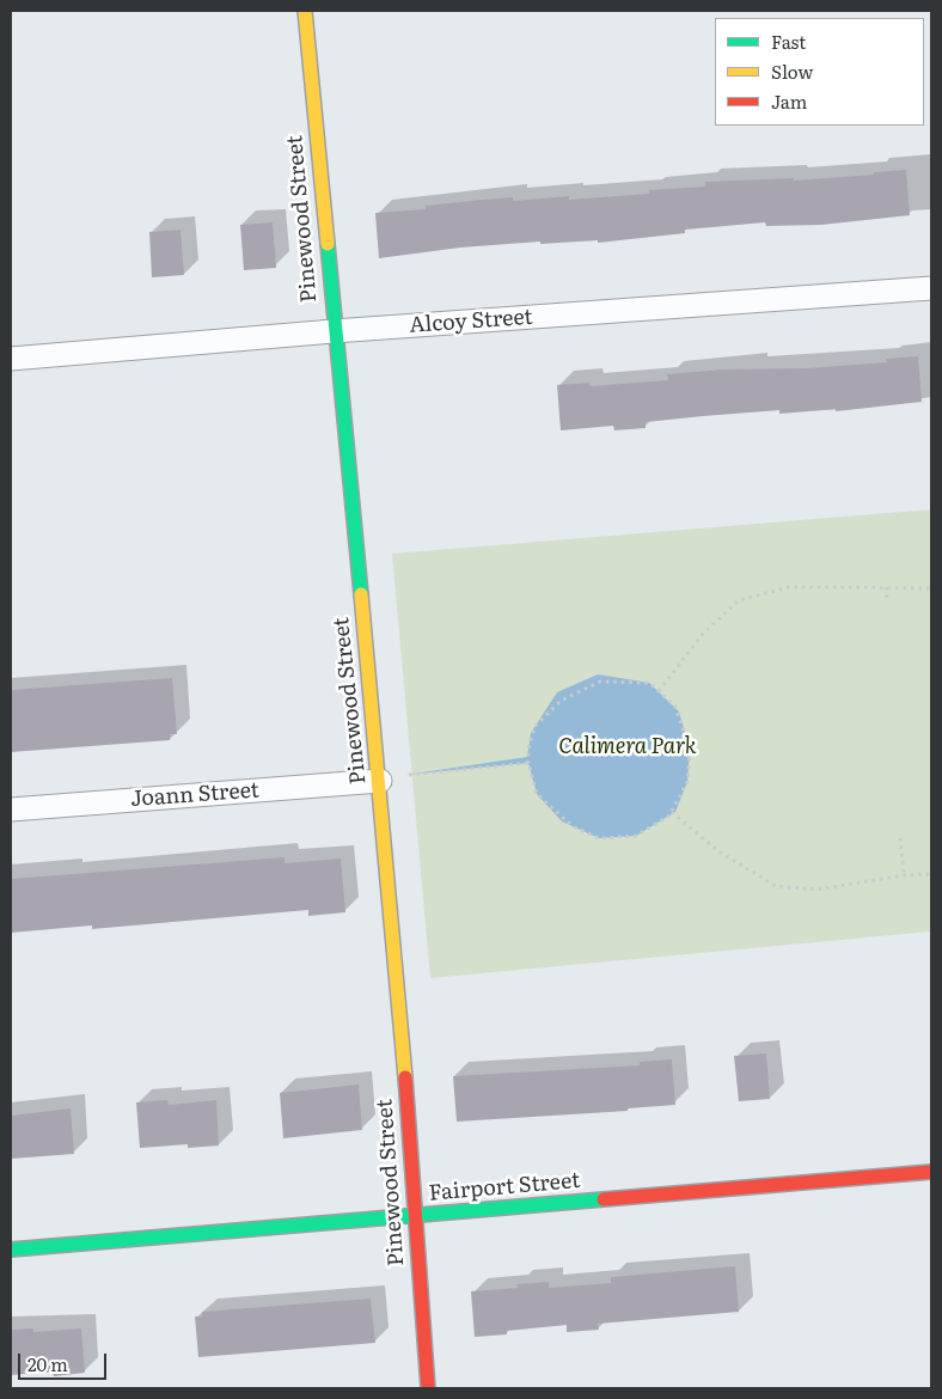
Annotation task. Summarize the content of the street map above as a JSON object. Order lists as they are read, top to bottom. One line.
{"streets":{"street":["Pinewood Street","Alcoy Street","Joann Street","Fairport Street"]},"crossings":[["Pinewood Street","Alcoy Street"],["Pinewood Street","Joann Street"],["Pinewood Street","Fairport Street"]],"parks":["Calimera Park"],"legend":["Fast","Slow","Jam"],"scale_bar":"20 m"}
